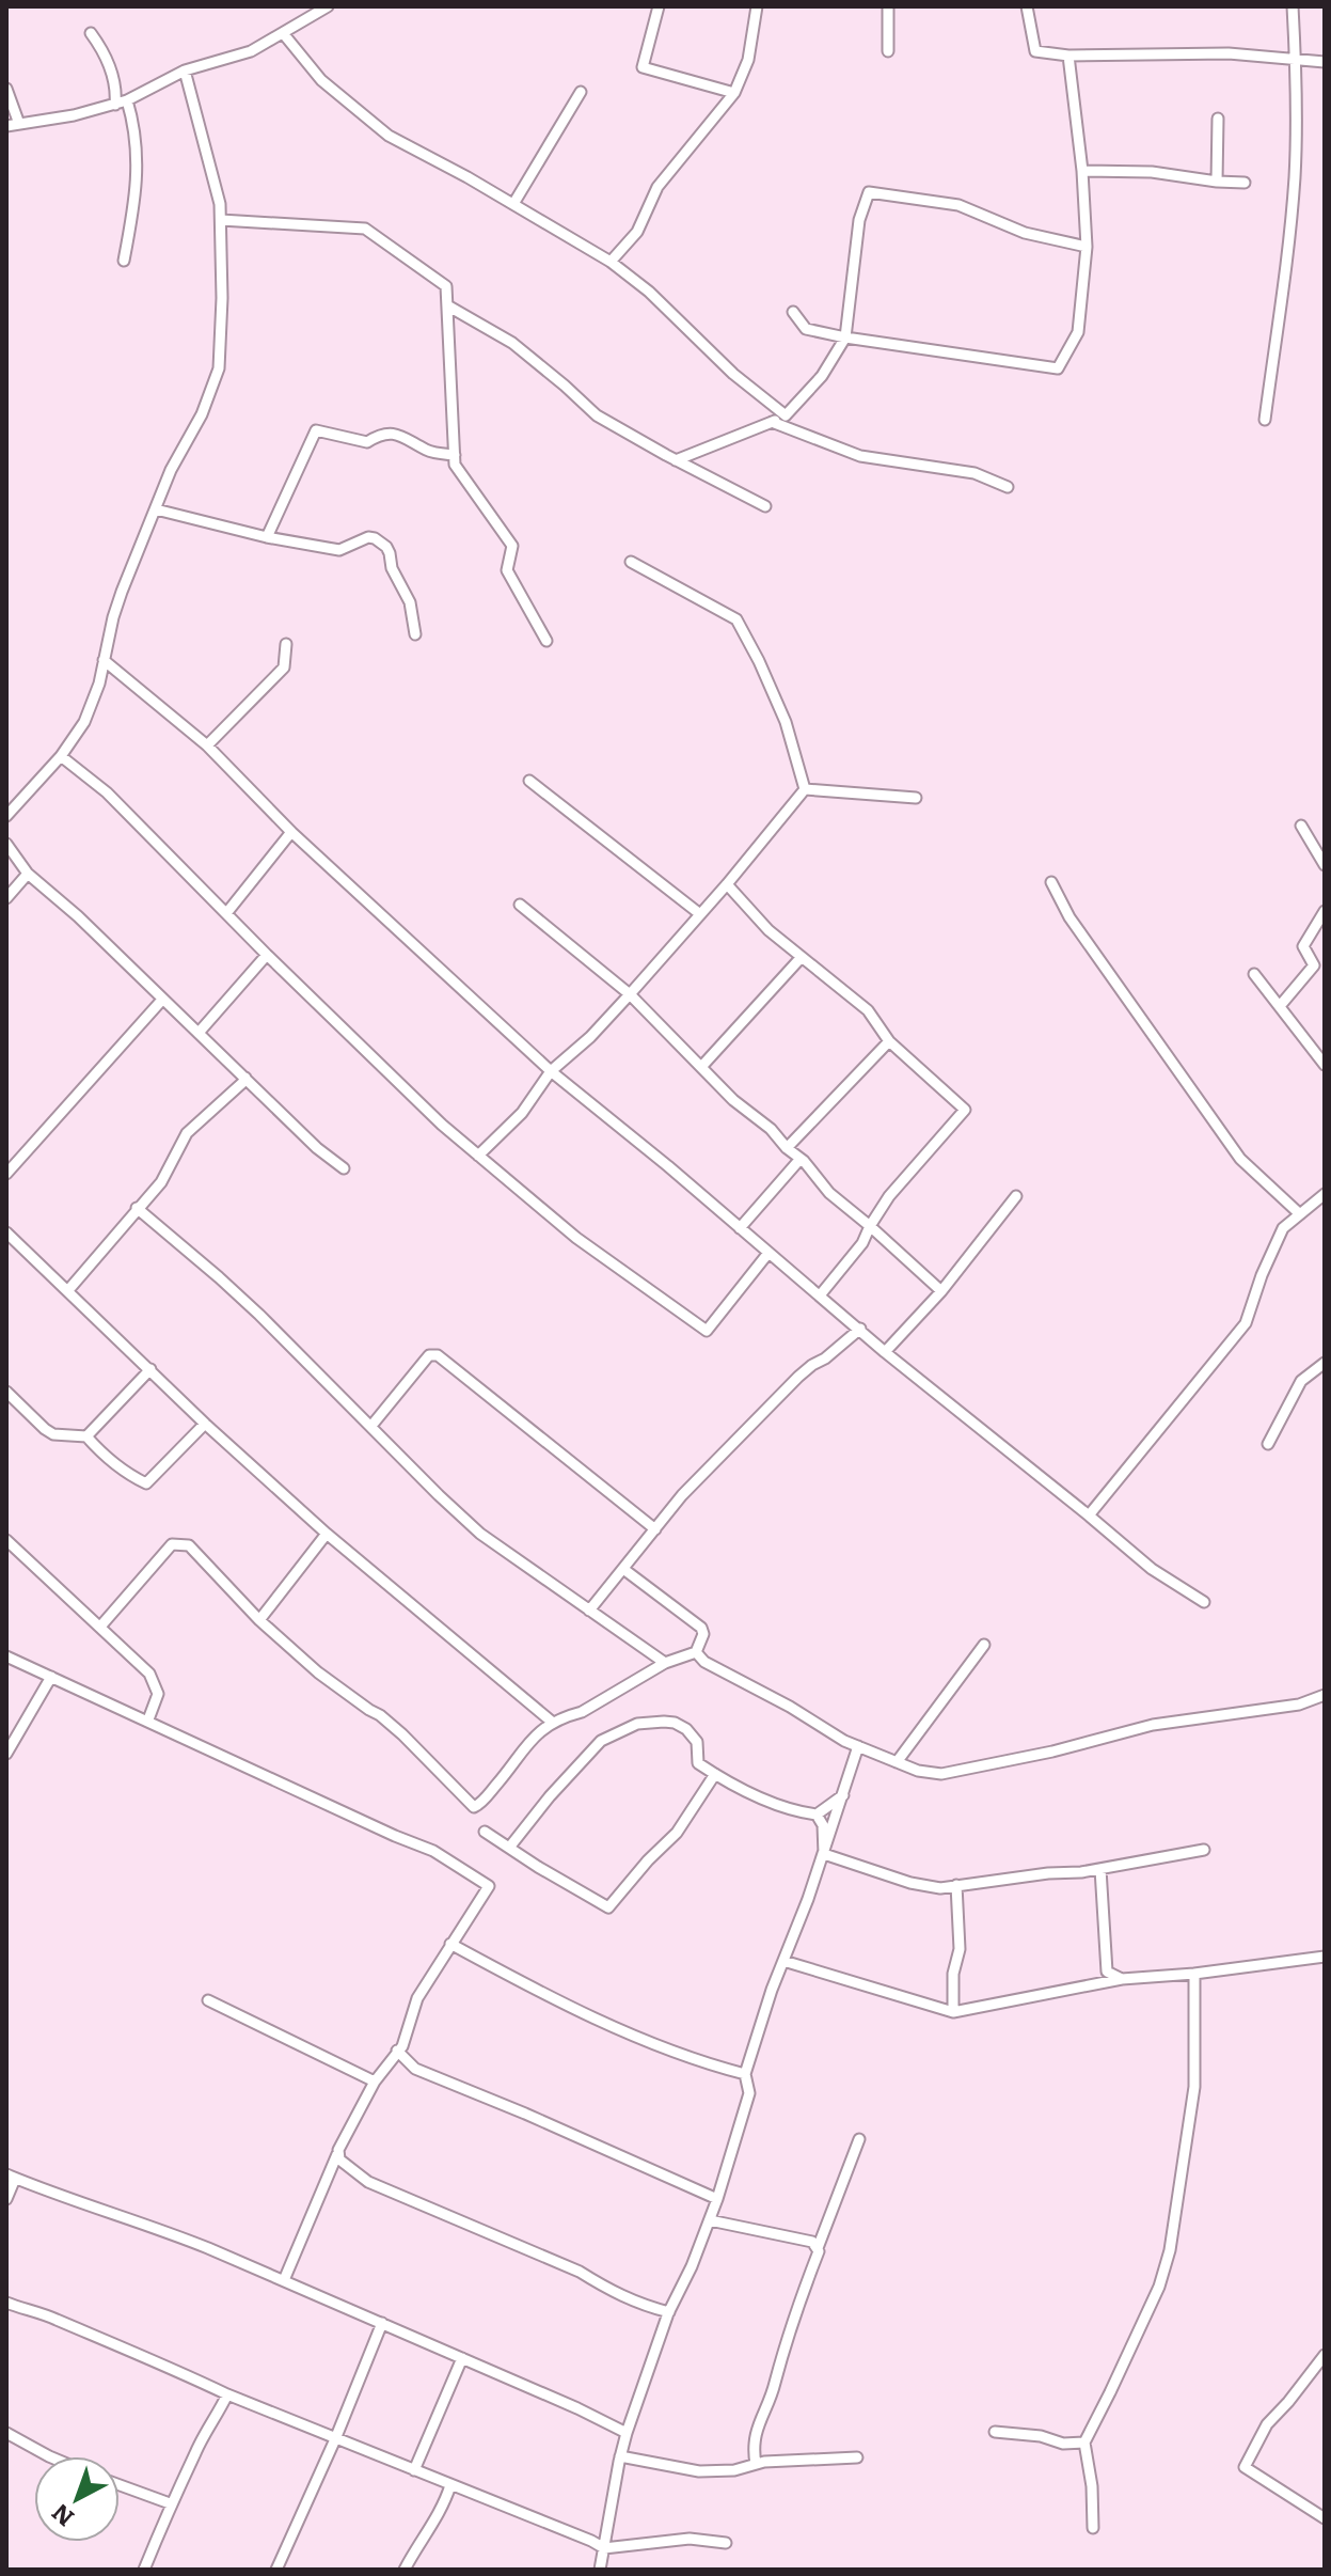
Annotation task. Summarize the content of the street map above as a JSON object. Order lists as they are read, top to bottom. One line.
{"north":"bottom left"}
